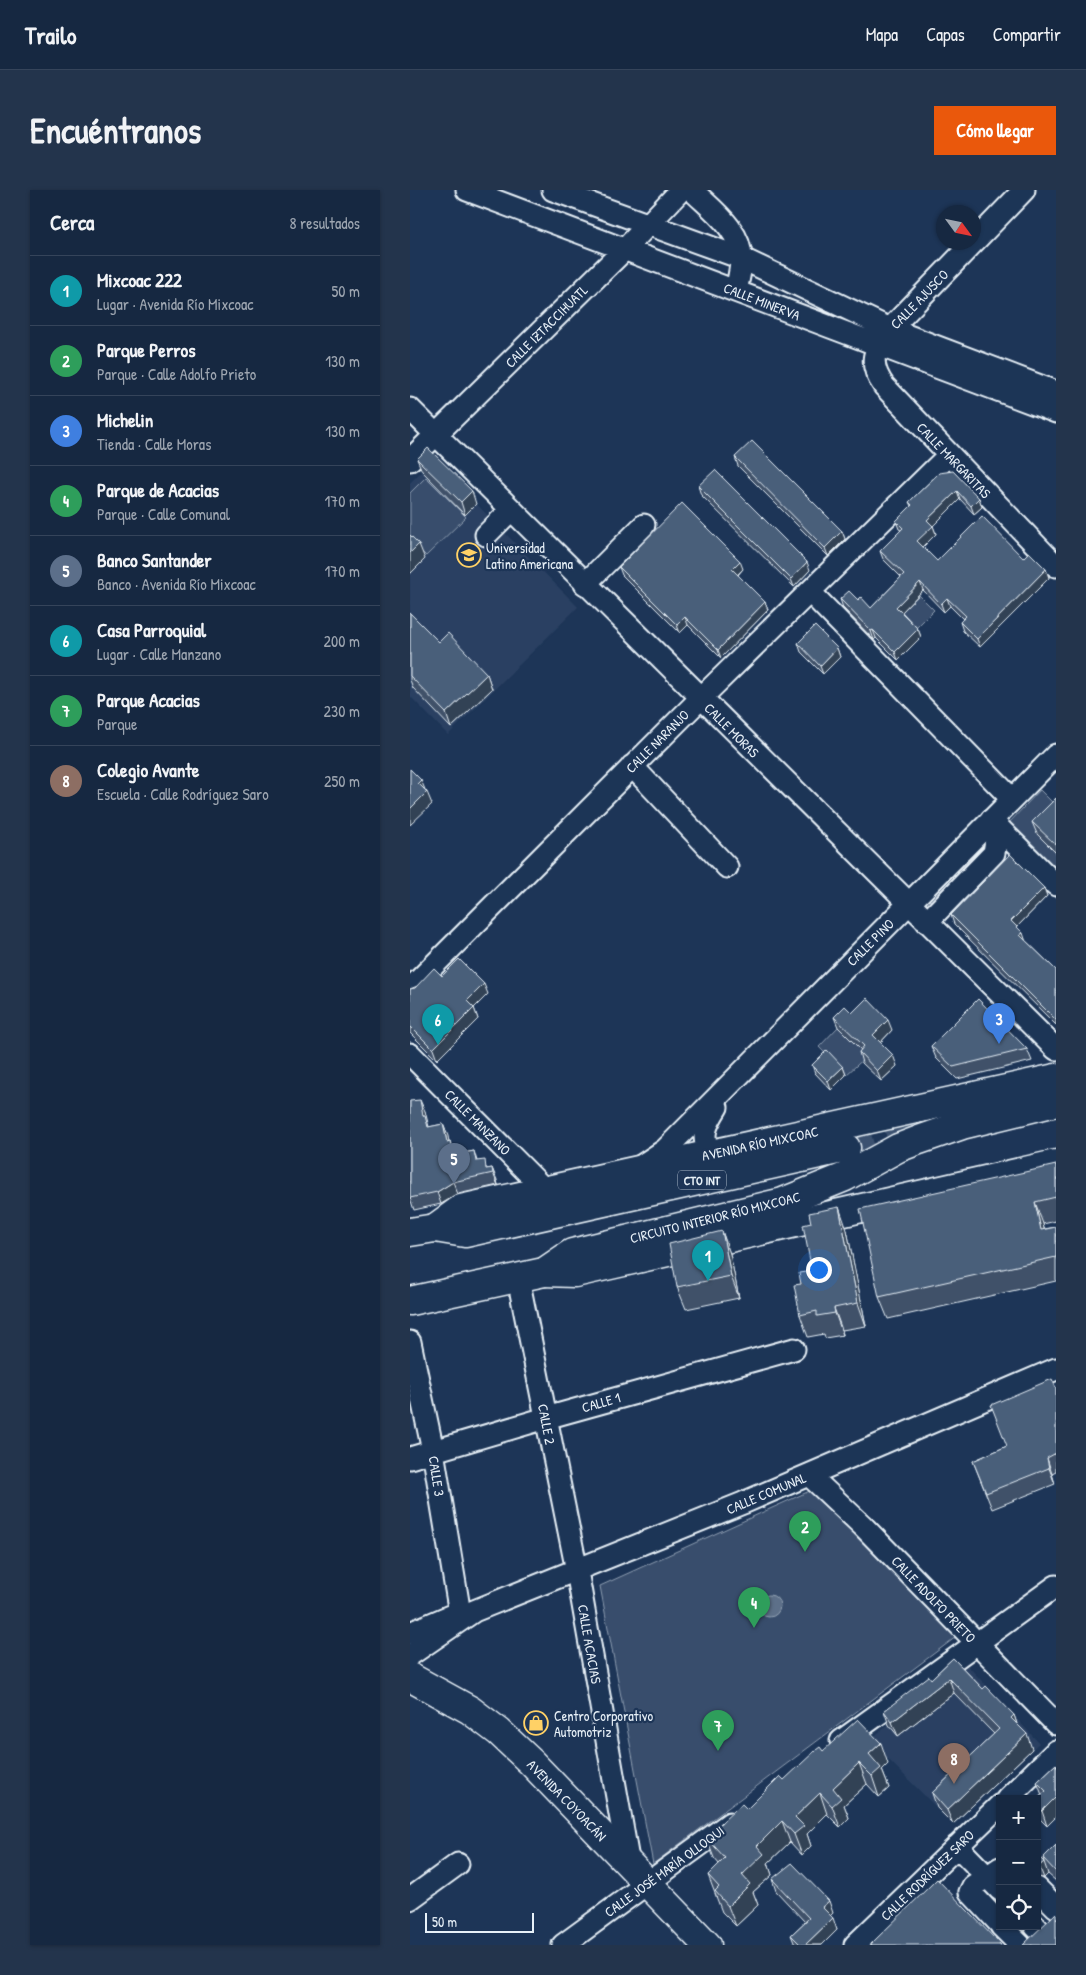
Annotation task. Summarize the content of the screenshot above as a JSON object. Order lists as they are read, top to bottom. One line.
{"streets":{"main road":["AVENIDA RÍO MIXCOAC","CTO INT","CIRCUITO INTERIOR RÍO MIXCOAC","AVENIDA COYOACÁN"],"street":["CALLE AJUSCO","CALLE MINERVA","CALLE IZTACCIHUATL","CALLE MARGARITAS","CALLE MORAS","CALLE NARANJO","CALLE PINO","CALLE MANZANO","CALLE 1","CALLE 2","CALLE 3","CALLE COMUNAL","CALLE ADOLFO PRIETO","CALLE ACACIAS","CALLE JOSÉ MARÍA OLLOQUI","CALLE RODRÍGUEZ SARO"]},"crossings":[["CALLE AJUSCO","CALLE MINERVA"],["CALLE AJUSCO","CALLE MARGARITAS"],["CALLE MINERVA","CALLE IZTACCIHUATL"],["CALLE MINERVA","CALLE MARGARITAS"],["CALLE IZTACCIHUATL","CALLE MORAS"],["CALLE MARGARITAS","CALLE NARANJO"],["CALLE MORAS","CALLE NARANJO"],["CALLE MORAS","CALLE PINO"],["CALLE PINO","AVENIDA RÍO MIXCOAC"],["CALLE MANZANO","AVENIDA RÍO MIXCOAC"],["AVENIDA RÍO MIXCOAC","CTO INT"],["CALLE 1","CALLE 2"],["CALLE 1","CALLE 3"],["CALLE 2","CALLE COMUNAL"],["CALLE 2","CALLE ACACIAS"],["CALLE 3","CALLE COMUNAL"],["CALLE COMUNAL","CALLE ADOLFO PRIETO"],["CALLE COMUNAL","CALLE ACACIAS"],["CALLE ACACIAS","AVENIDA COYOACÁN"],["CALLE ACACIAS","CALLE JOSÉ MARÍA OLLOQUI"],["AVENIDA COYOACÁN","CALLE JOSÉ MARÍA OLLOQUI"]],"places":{"school or university":["Universidad Latino Americana"],"shop":["Centro Corporativo Automotriz"]},"scale_bar":"50 m","north":"bottom right","page":{"header":"Trailo","nav":["Mapa","Capas","Compartir"],"buttons":"Cómo llegar","title":"Encuéntranos","heading":["Cerca","8 resultados"],"list":[{"mark":"1","name":"Mixcoac 222","note":"Lugar · Avenida Río Mixcoac","value":"50 m"},{"mark":"2","name":"Parque Perros","note":"Parque · Calle Adolfo Prieto","value":"130 m"},{"mark":"3","name":"Michelin","note":"Tienda · Calle Moras","value":"130 m"},{"mark":"4","name":"Parque de Acacias","note":"Parque · Calle Comunal","value":"170 m"},{"mark":"5","name":"Banco Santander","note":"Banco · Avenida Río Mixcoac","value":"170 m"},{"mark":"6","name":"Casa Parroquial","note":"Lugar · Calle Manzano","value":"200 m"},{"mark":"7","name":"Parque Acacias","note":"Parque","value":"230 m"},{"mark":"8","name":"Colegio Avante","note":"Escuela · Calle Rodríguez Saro","value":"250 m"}],"pins":["3","6","5","1","2","4","7","8"],"map_buttons":["+","−"],"scale":"50 m"}}
